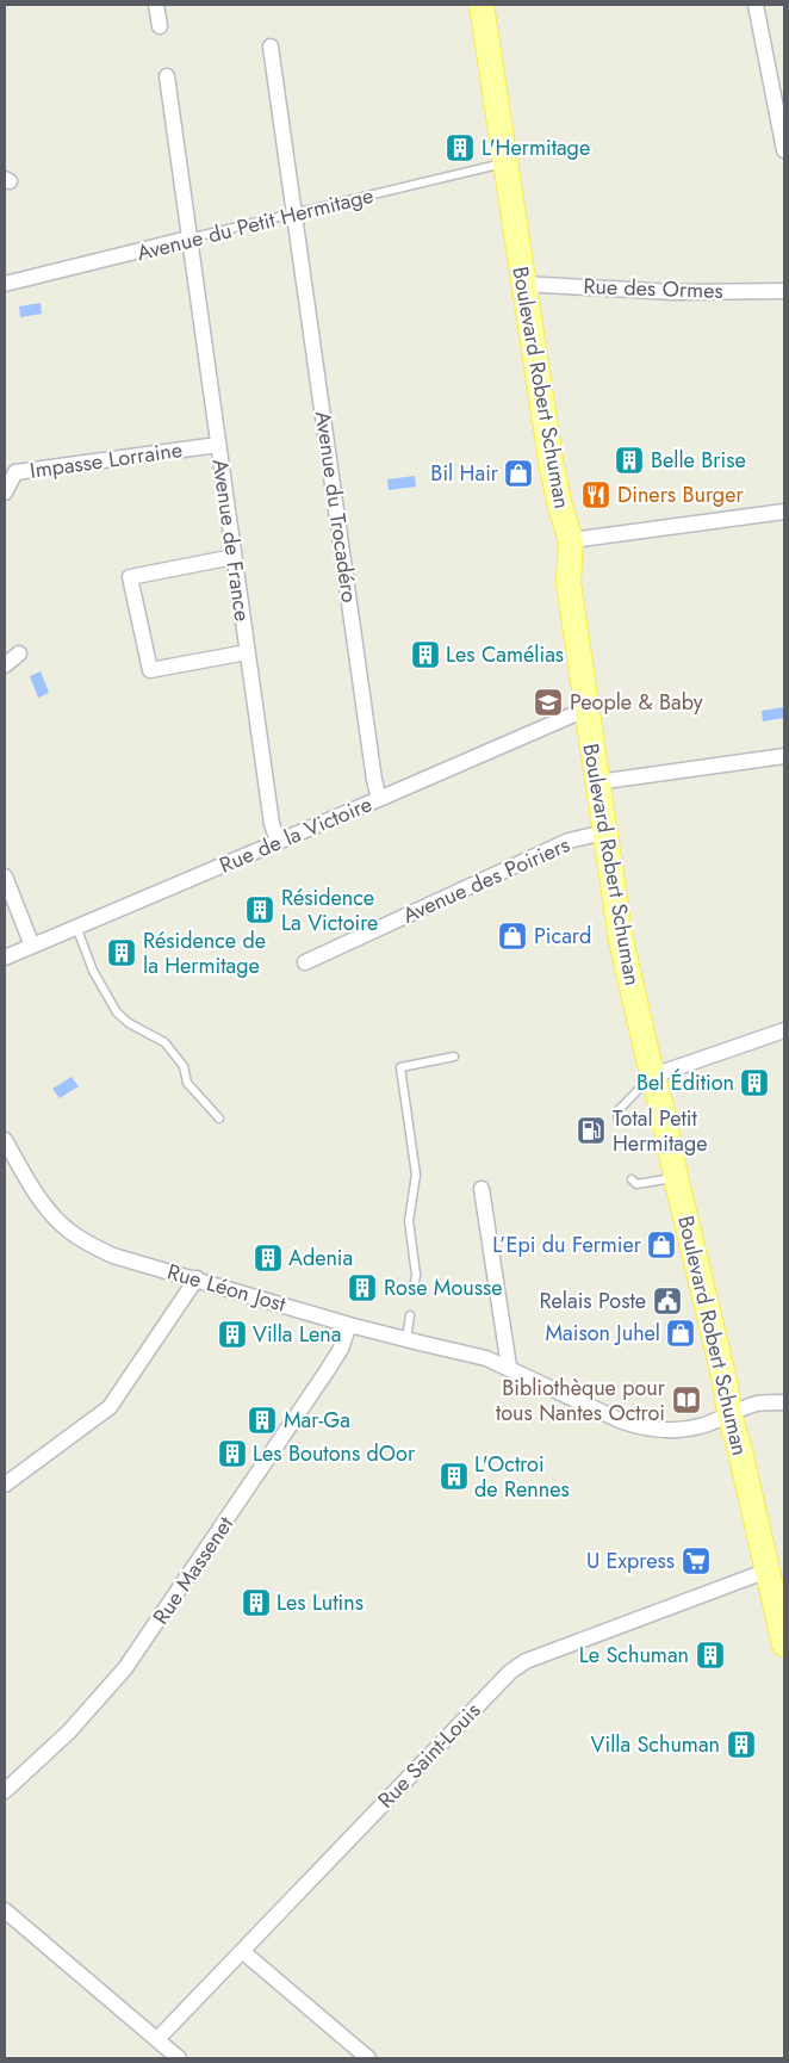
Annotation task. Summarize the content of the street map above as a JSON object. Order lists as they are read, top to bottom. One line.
{"streets":{"main road":["Boulevard Robert Schuman"],"street":["Avenue du Petit Hermitage","Rue des Ormes","Impasse Lorraine","Avenue du Trocadéro","Avenue de France","Rue de la Victoire","Avenue des Poiriers","Rue Léon Jost","Rue Massenet","Rue Saint-Louis"]},"crossings":[["Avenue du Petit Hermitage","Boulevard Robert Schuman"],["Avenue du Petit Hermitage","Avenue du Trocadéro"],["Avenue du Petit Hermitage","Avenue de France"],["Rue des Ormes","Boulevard Robert Schuman"],["Boulevard Robert Schuman","Rue de la Victoire"],["Boulevard Robert Schuman","Avenue des Poiriers"],["Boulevard Robert Schuman","Rue Léon Jost"],["Boulevard Robert Schuman","Rue Saint-Louis"],["Impasse Lorraine","Avenue de France"],["Avenue du Trocadéro","Rue de la Victoire"],["Avenue de France","Rue de la Victoire"],["Rue Léon Jost","Rue Massenet"]],"places":{"building":["L'Hermitage","Belle Brise","Les Camélias","Résidence La Victoire","Résidence de la Hermitage","Bel Édition","Adenia","Rose Mousse","Villa Lena","Mar-Ga","Les Boutons dOor","L'Octroi de Rennes","Les Lutins","Le Schuman","Villa Schuman"],"shop":["Bil Hair","Picard","L’Epi du Fermier","Maison Juhel"],"restaurant":["Diners Burger"],"school or university":["People & Baby"],"fuel station":["Total Petit Hermitage"],"public building":["Relais Poste"],"library":["Bibliothèque pour tous Nantes Octroi"],"supermarket":["U Express"]}}
